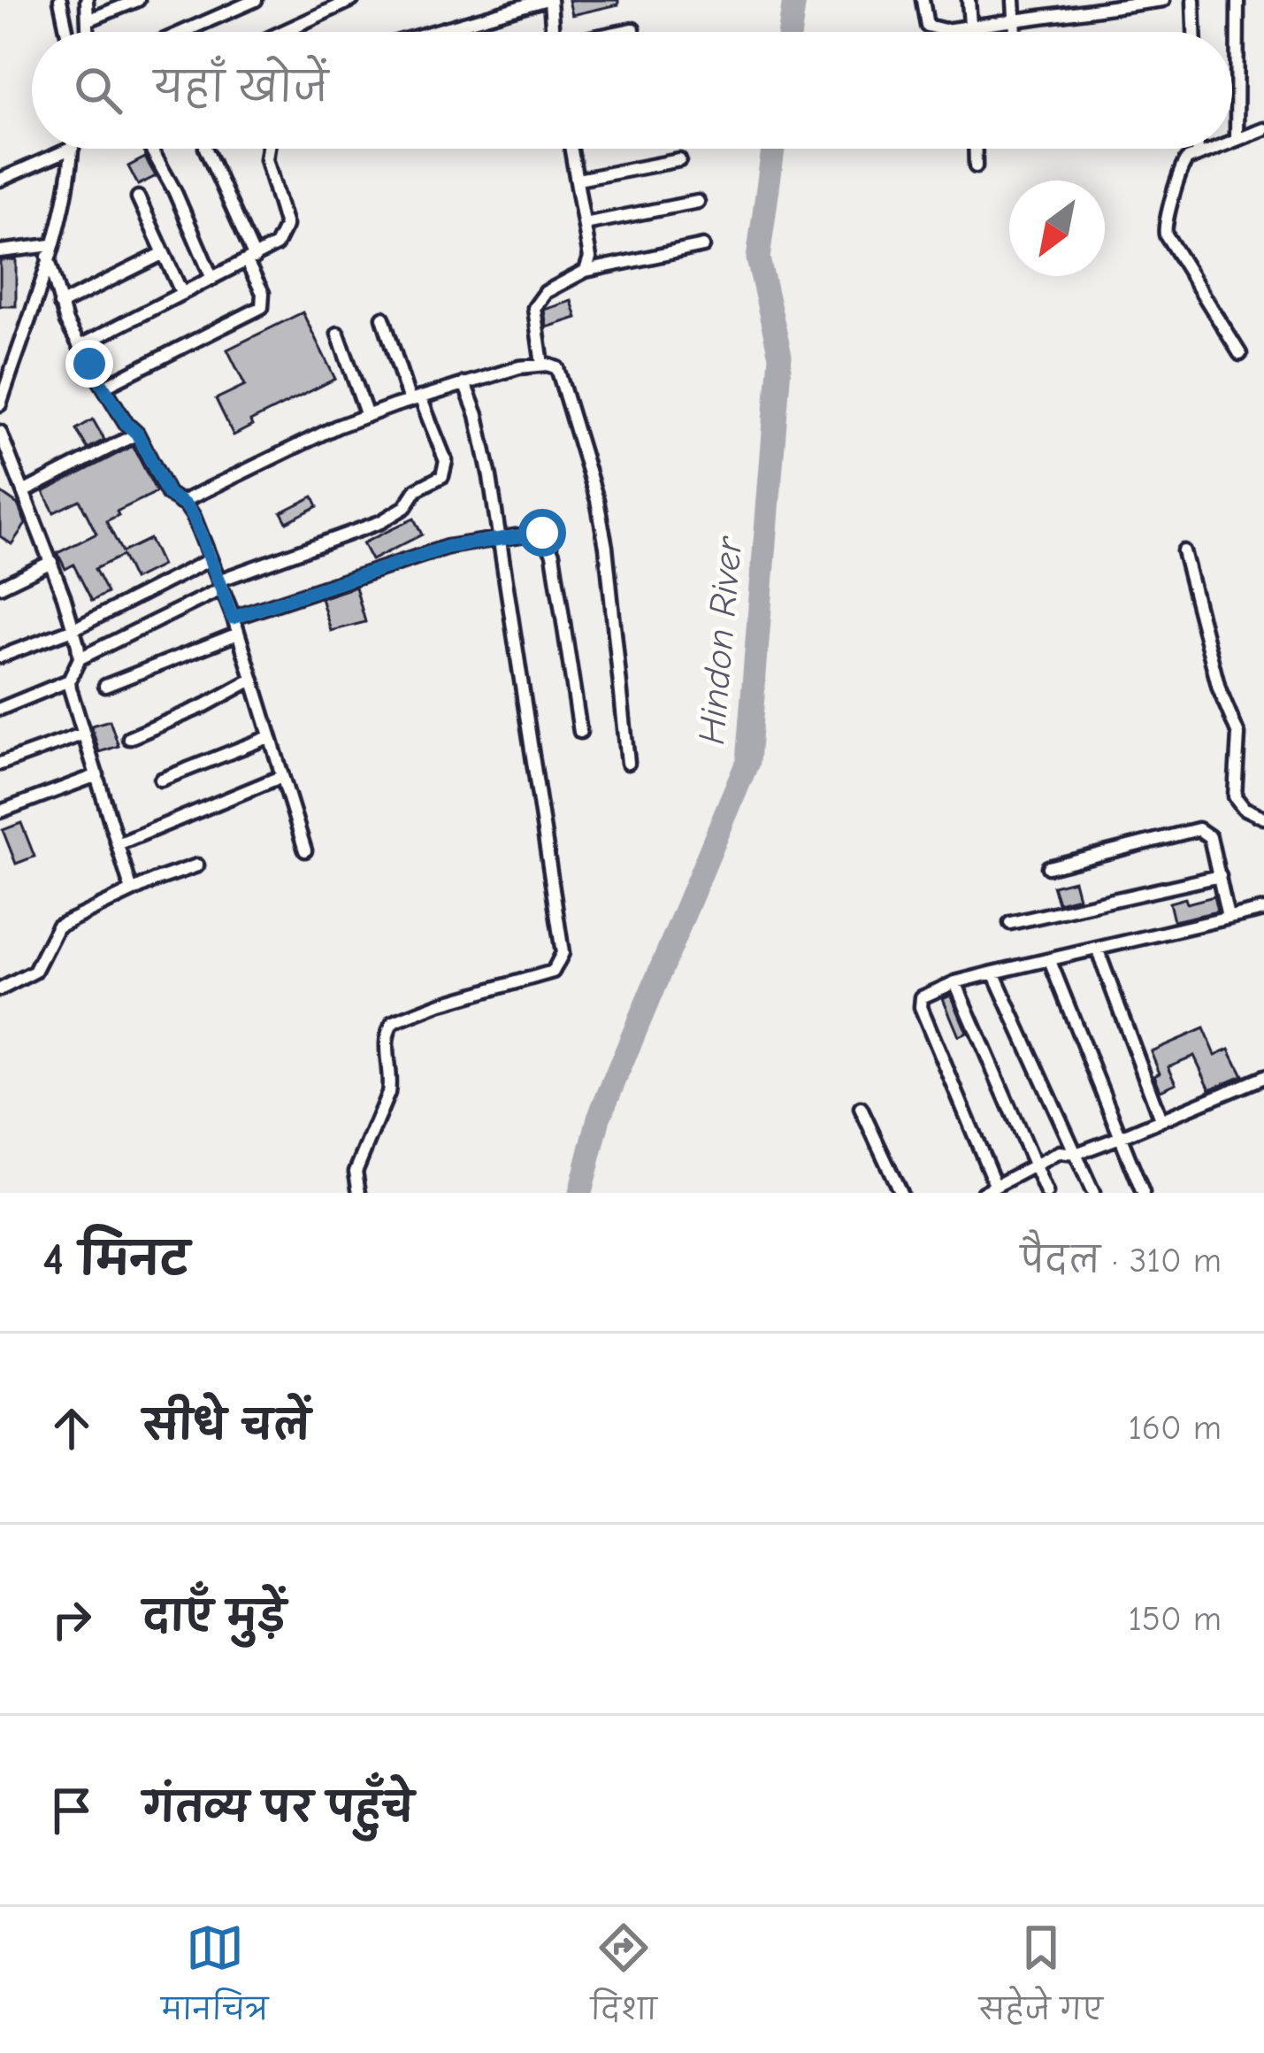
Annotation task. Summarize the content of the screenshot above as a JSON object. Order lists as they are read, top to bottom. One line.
{"water":["Hindon River"],"north":"bottom left","page":{"search":"यहाँ खोजें","heading":["4 मिनट","पैदल · 310 m"],"list":[["सीधे चलें","160 m"],["दाएँ मुड़ें","150 m"],"गंतव्य पर पहुँचे"],"nav":["मानचित्र","दिशा","सहेजे गए"]}}
